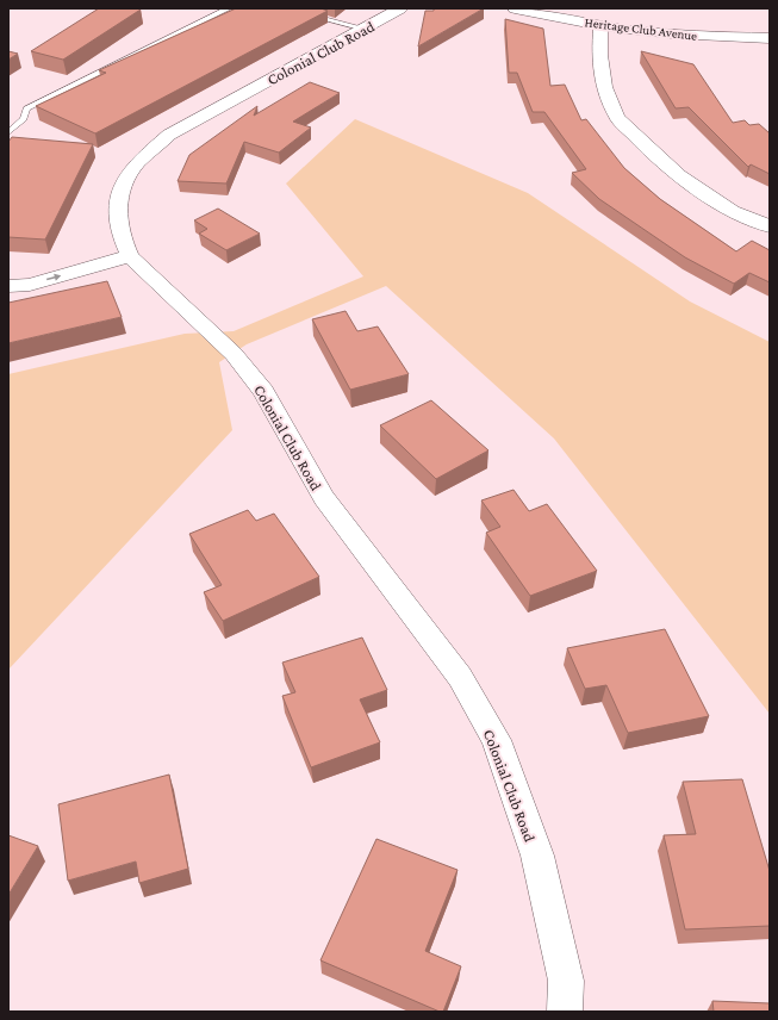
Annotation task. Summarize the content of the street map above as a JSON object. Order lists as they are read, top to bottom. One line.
{"streets":{"street":["Heritage Club Avenue","Colonial Club Road"]}}
